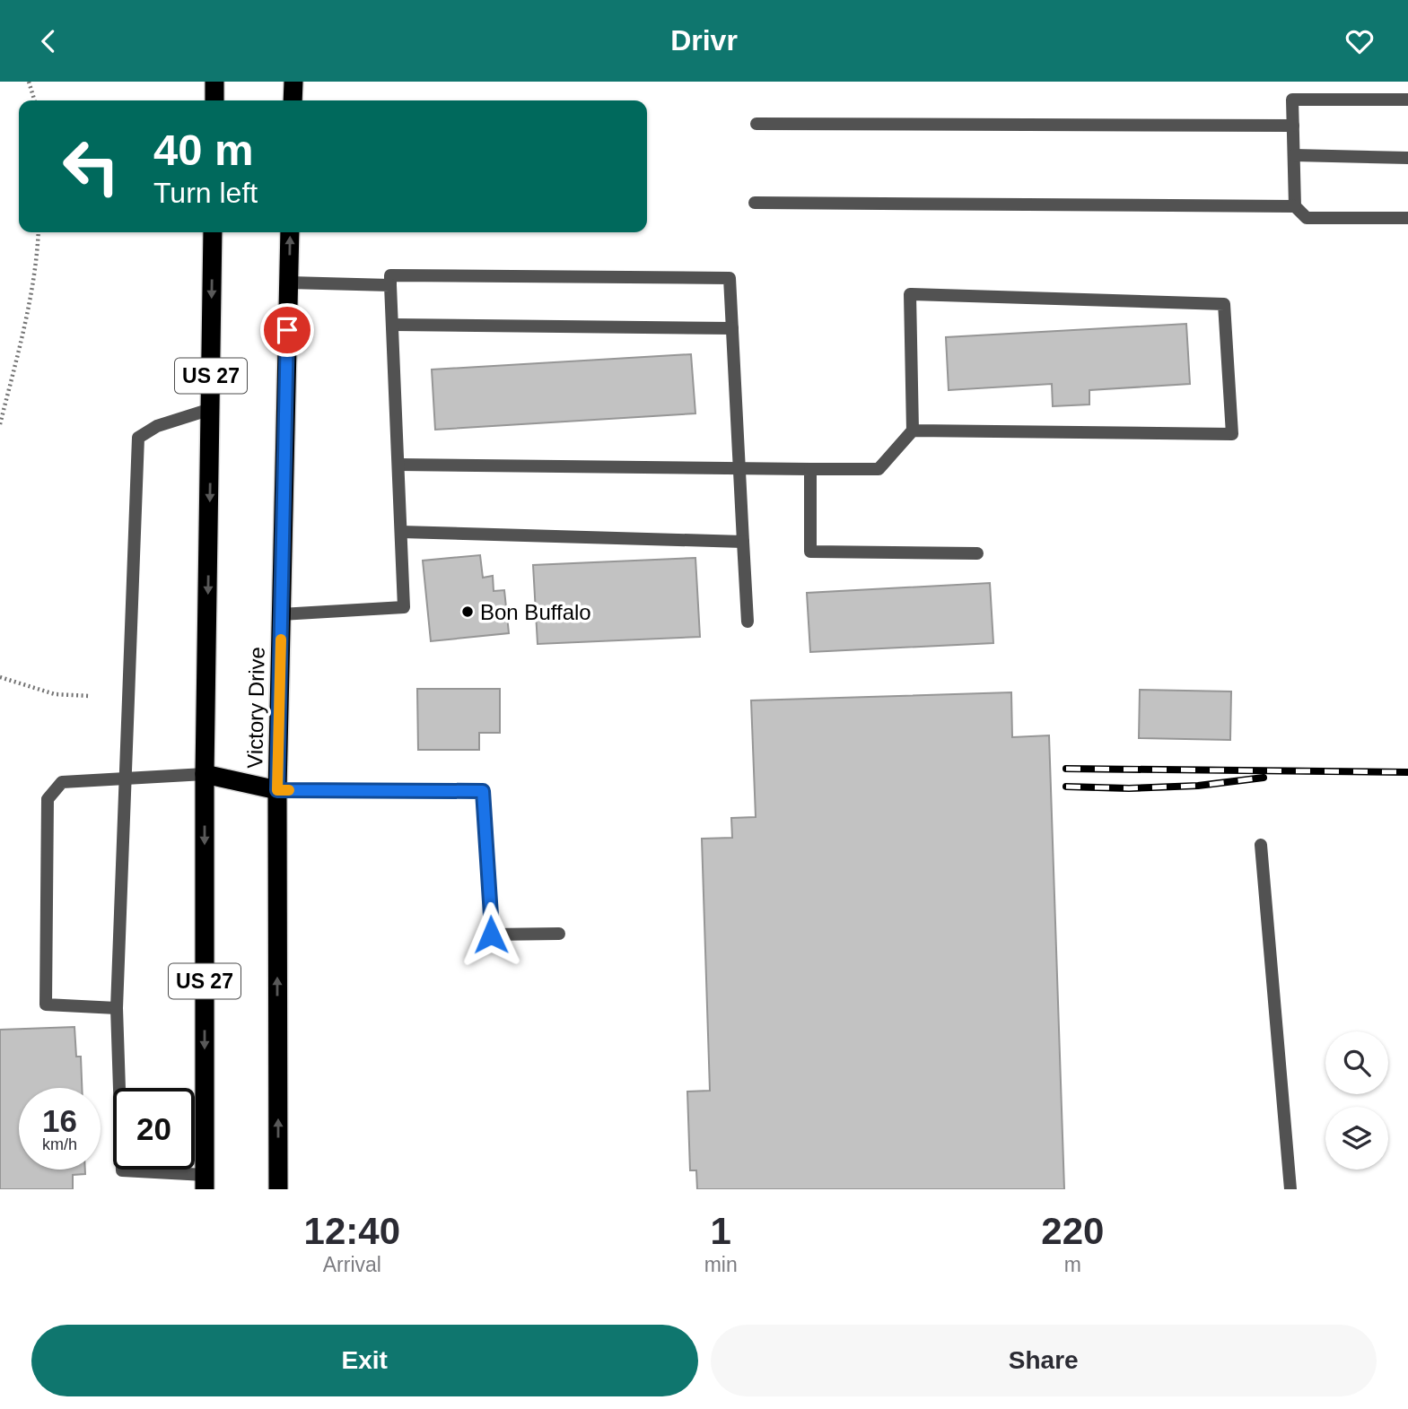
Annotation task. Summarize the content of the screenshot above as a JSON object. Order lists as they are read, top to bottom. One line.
{"streets":{"highway":["US 27","Victory Drive"]},"places":["Bon Buffalo"],"page":{"header":"Drivr","turn":["40 m","Turn left"],"speed":"16 km/h","limit":"20","eta":["12:40","Arrival","1","min","220","m"],"buttons":["Exit","Share"]}}
